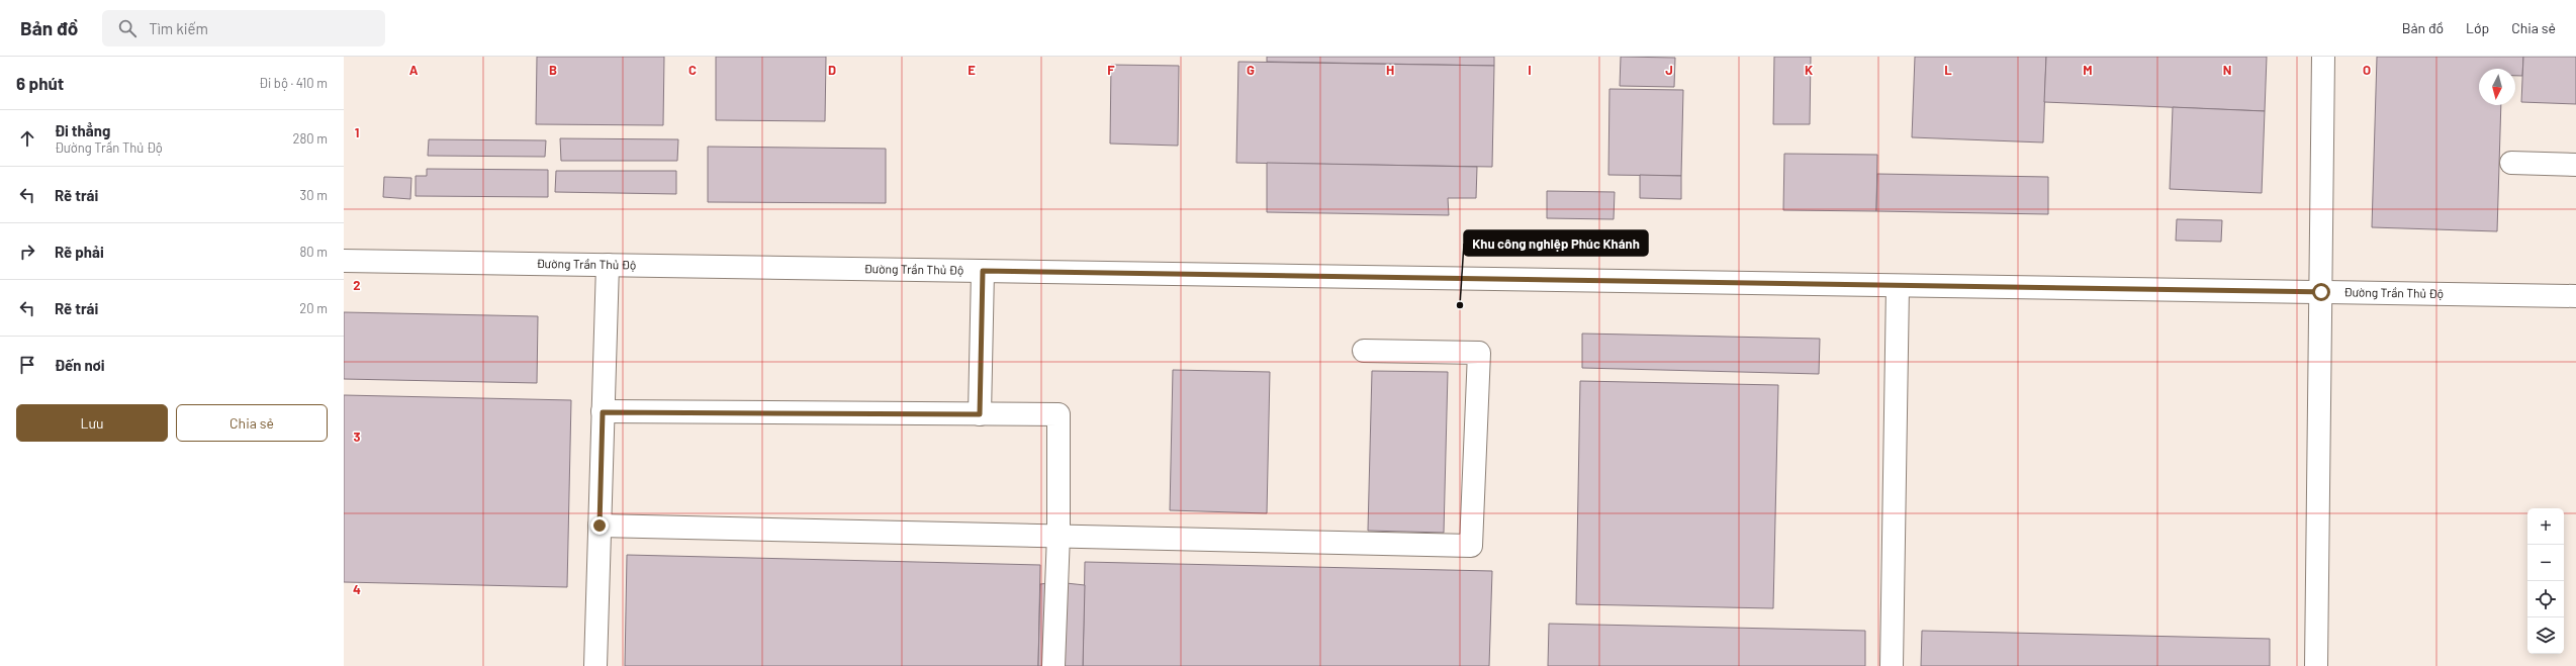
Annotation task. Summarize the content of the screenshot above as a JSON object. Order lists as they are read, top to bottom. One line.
{"streets":{"street":["Đường Trần Thủ Độ"]},"places":["Khu công nghiệp Phúc Khánh"],"north":"bottom","page":{"header":"Bản đồ","search":"Tìm kiếm","nav":["Bản đồ","Lớp","Chia sẻ"],"heading":["6 phút","Đi bộ · 410 m"],"list":[["Đi thẳng","Đường Trần Thủ Độ","280 m"],["Rẽ trái","30 m"],["Rẽ phải","80 m"],["Rẽ trái","20 m"],"Đến nơi"],"buttons":["Lưu","Chia sẻ"],"map_buttons":["+","−"]},"grid":{"columns":["A","B","C","D","E","F","G","H","I","J","K","L","M","N","O"],"rows":["1","2","3","4"]}}
